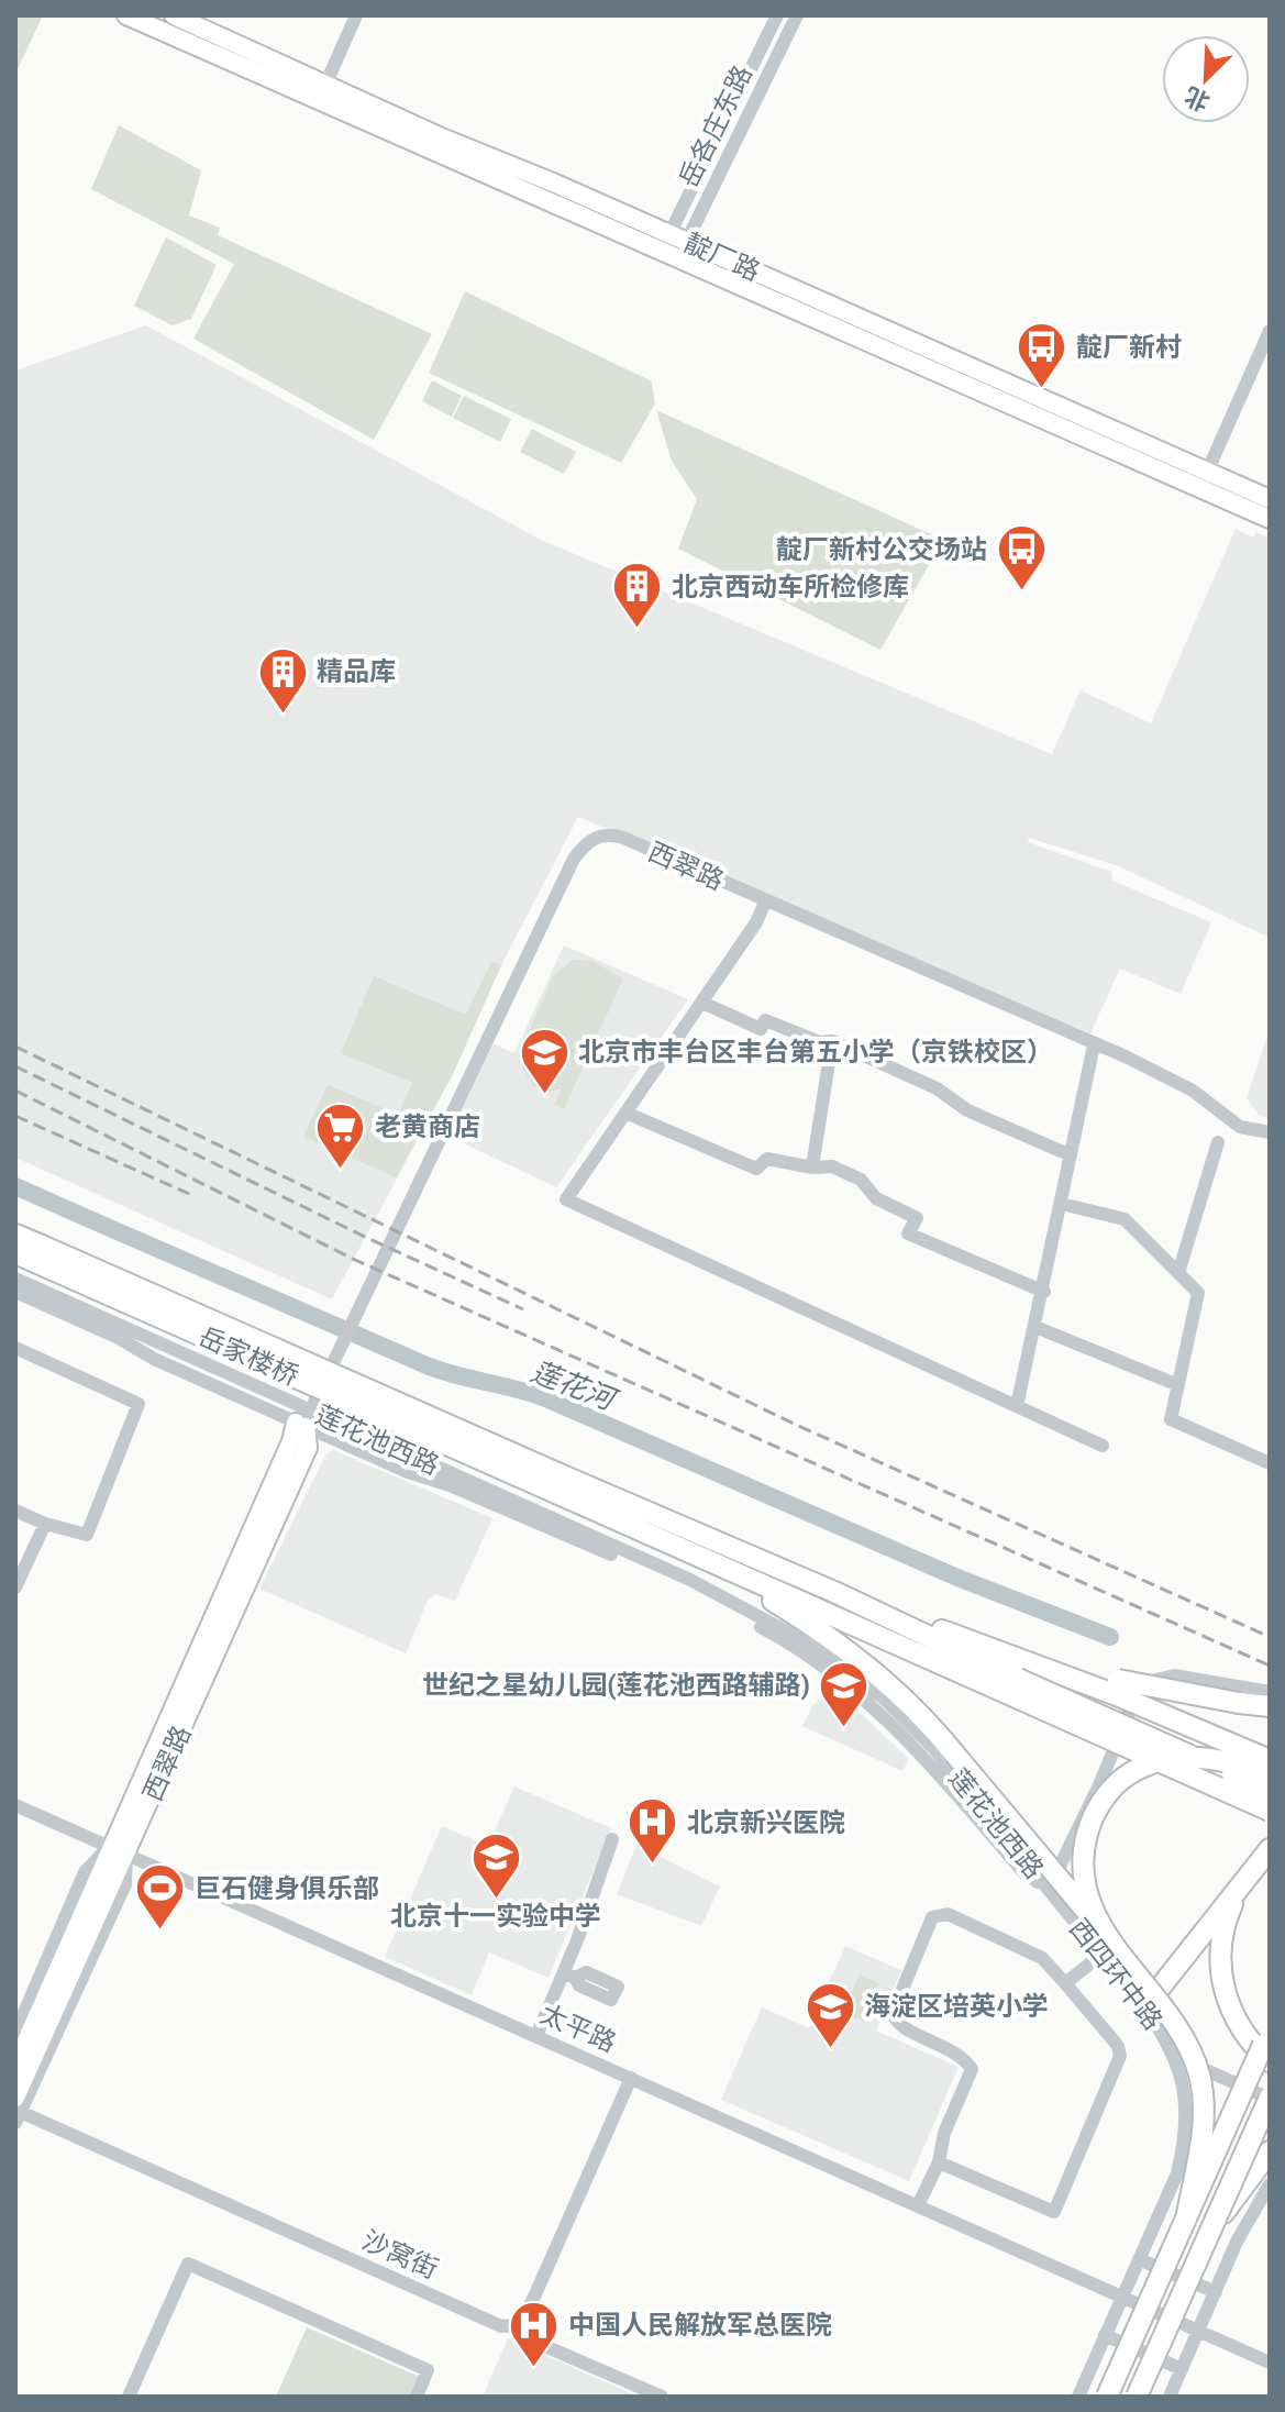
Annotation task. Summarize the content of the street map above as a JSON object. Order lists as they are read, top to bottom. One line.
{"streets":{"highway":["岳家楼桥"],"main road":["靛厂路","西翠路"],"street":["岳各庄东路","莲花池西路","西四环中路","太平路","沙窝街"]},"crossings":[["岳各庄东路","靛厂路"],["西翠路","莲花池西路"],["西翠路","太平路"],["西翠路","沙窝街"],["莲花池西路","西四环中路"],["西四环中路","太平路"],["太平路","沙窝街"]],"water":["莲花河"],"places":{"bus stop":["靛厂新村","靛厂新村公交场站"],"building":["北京西动车所检修库","精品库"],"school or university":["北京市丰台区丰台第五小学（京铁校区）","世纪之星幼儿园(莲花池西路辅路)","北京十一实验中学","海淀区培英小学"],"supermarket":["老黄商店"],"hospital":["北京新兴医院","中国人民解放军总医院"],"sports":["巨石健身俱乐部"]},"north":"bottom left"}
